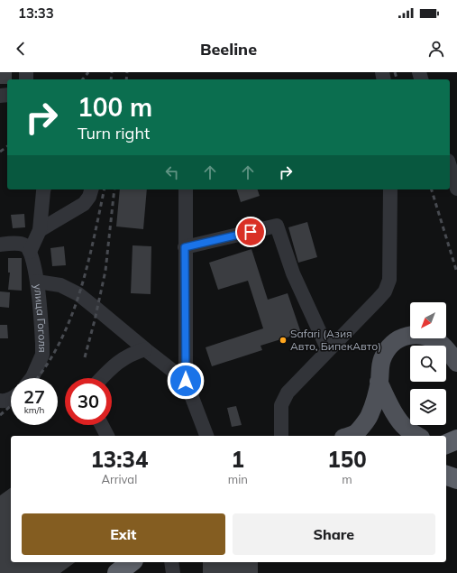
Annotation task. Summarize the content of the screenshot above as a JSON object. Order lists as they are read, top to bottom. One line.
{"streets":{"street":["улица Гоголя"]},"places":["Safari (Азия Авто, БипекАвто)"],"north":"bottom left","page":{"status":"13:33","header":"Beeline","turn":["100 m","Turn right"],"speed":"27 km/h","limit":"30","eta":["13:34","Arrival","1","min","150","m"],"buttons":["Exit","Share"]}}
